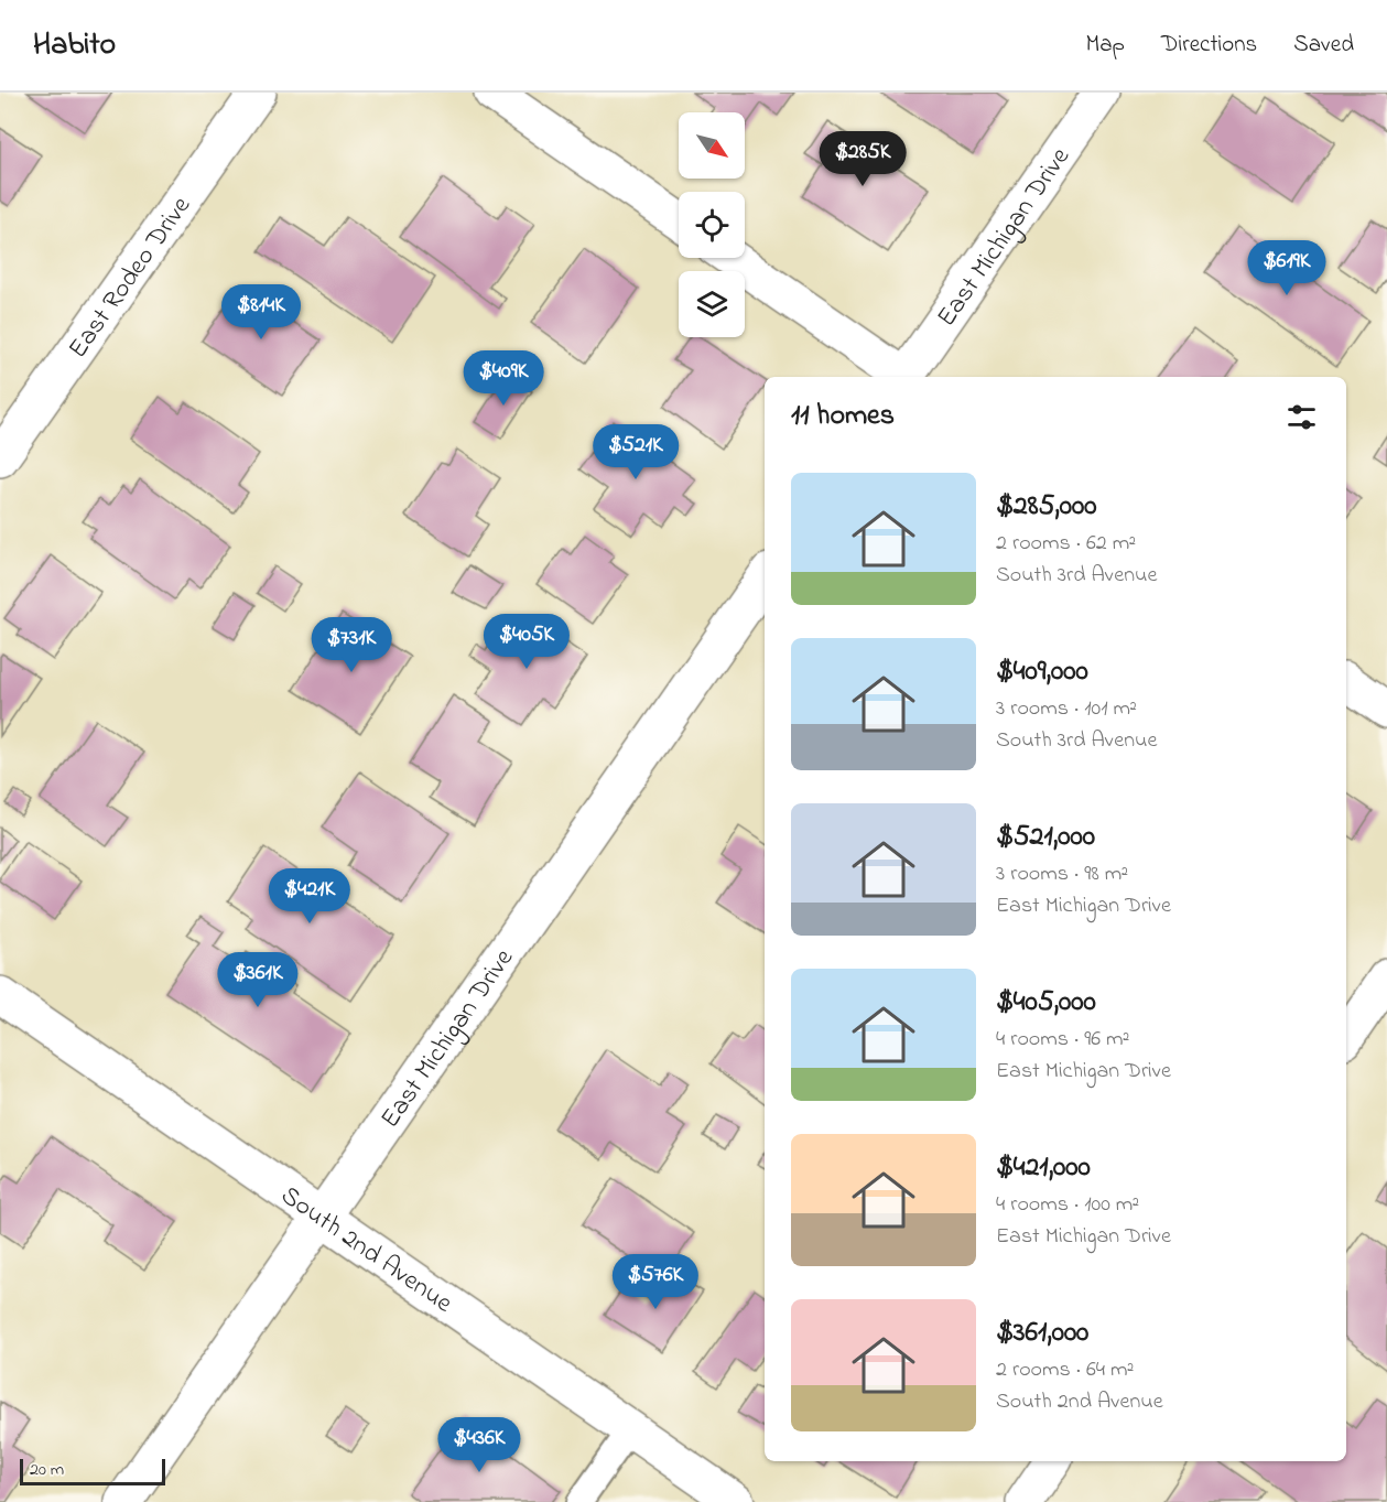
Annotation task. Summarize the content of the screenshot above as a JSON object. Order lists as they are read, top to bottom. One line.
{"streets":{"street":["East Michigan Drive","East Rodeo Drive","South 2nd Avenue"]},"crossings":[["East Michigan Drive","South 2nd Avenue"]],"scale_bar":"20 m","north":"bottom right","page":{"header":"Habito","nav":["Map","Directions","Saved"],"price":["$285K","$619K","$814K","$409K","$521K","$405K","$731K","$421K","$361K","$576K","$436K"],"heading":"11 homes","list":[{"name":"$285,000","note":"2 rooms · 62 m² · South 3rd Avenue"},{"name":"$409,000","note":"3 rooms · 101 m² · South 3rd Avenue"},{"name":"$521,000","note":"3 rooms · 98 m² · East Michigan Drive"},{"name":"$405,000","note":"4 rooms · 96 m² · East Michigan Drive"},{"name":"$421,000","note":"4 rooms · 100 m² · East Michigan Drive"},{"name":"$361,000","note":"2 rooms · 64 m² · South 2nd Avenue"}],"scale":"20 m"}}
